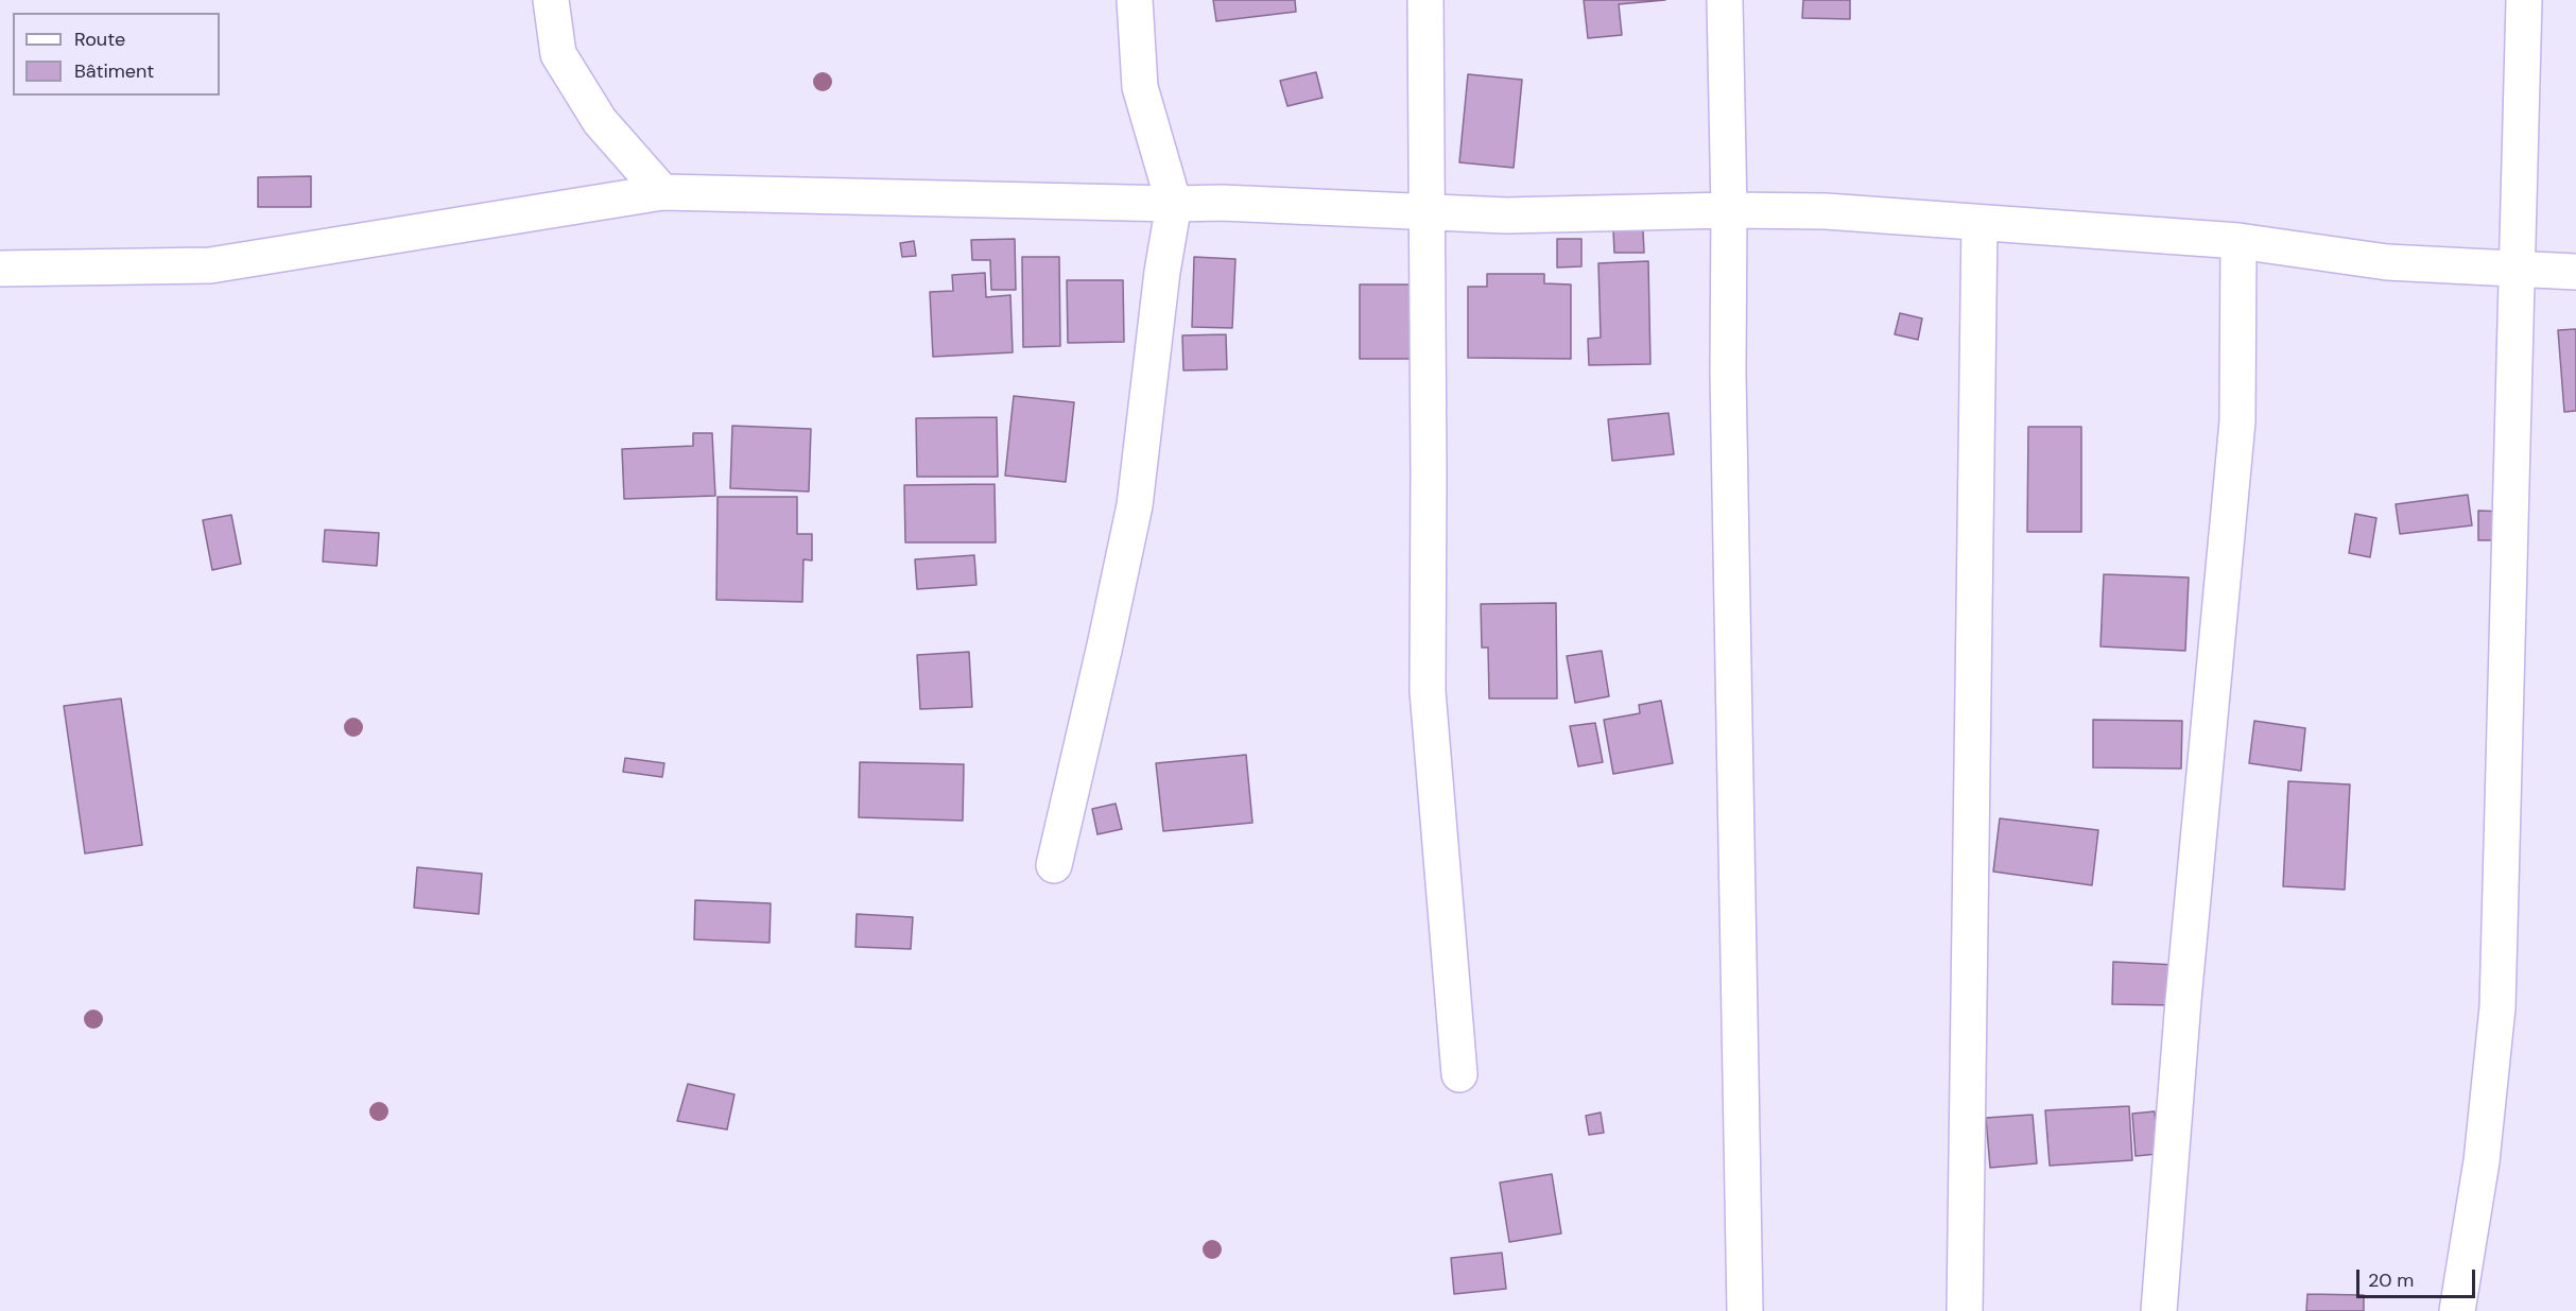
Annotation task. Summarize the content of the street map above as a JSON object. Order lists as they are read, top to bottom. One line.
{"legend":["Route","Bâtiment"],"scale_bar":"20 m"}
